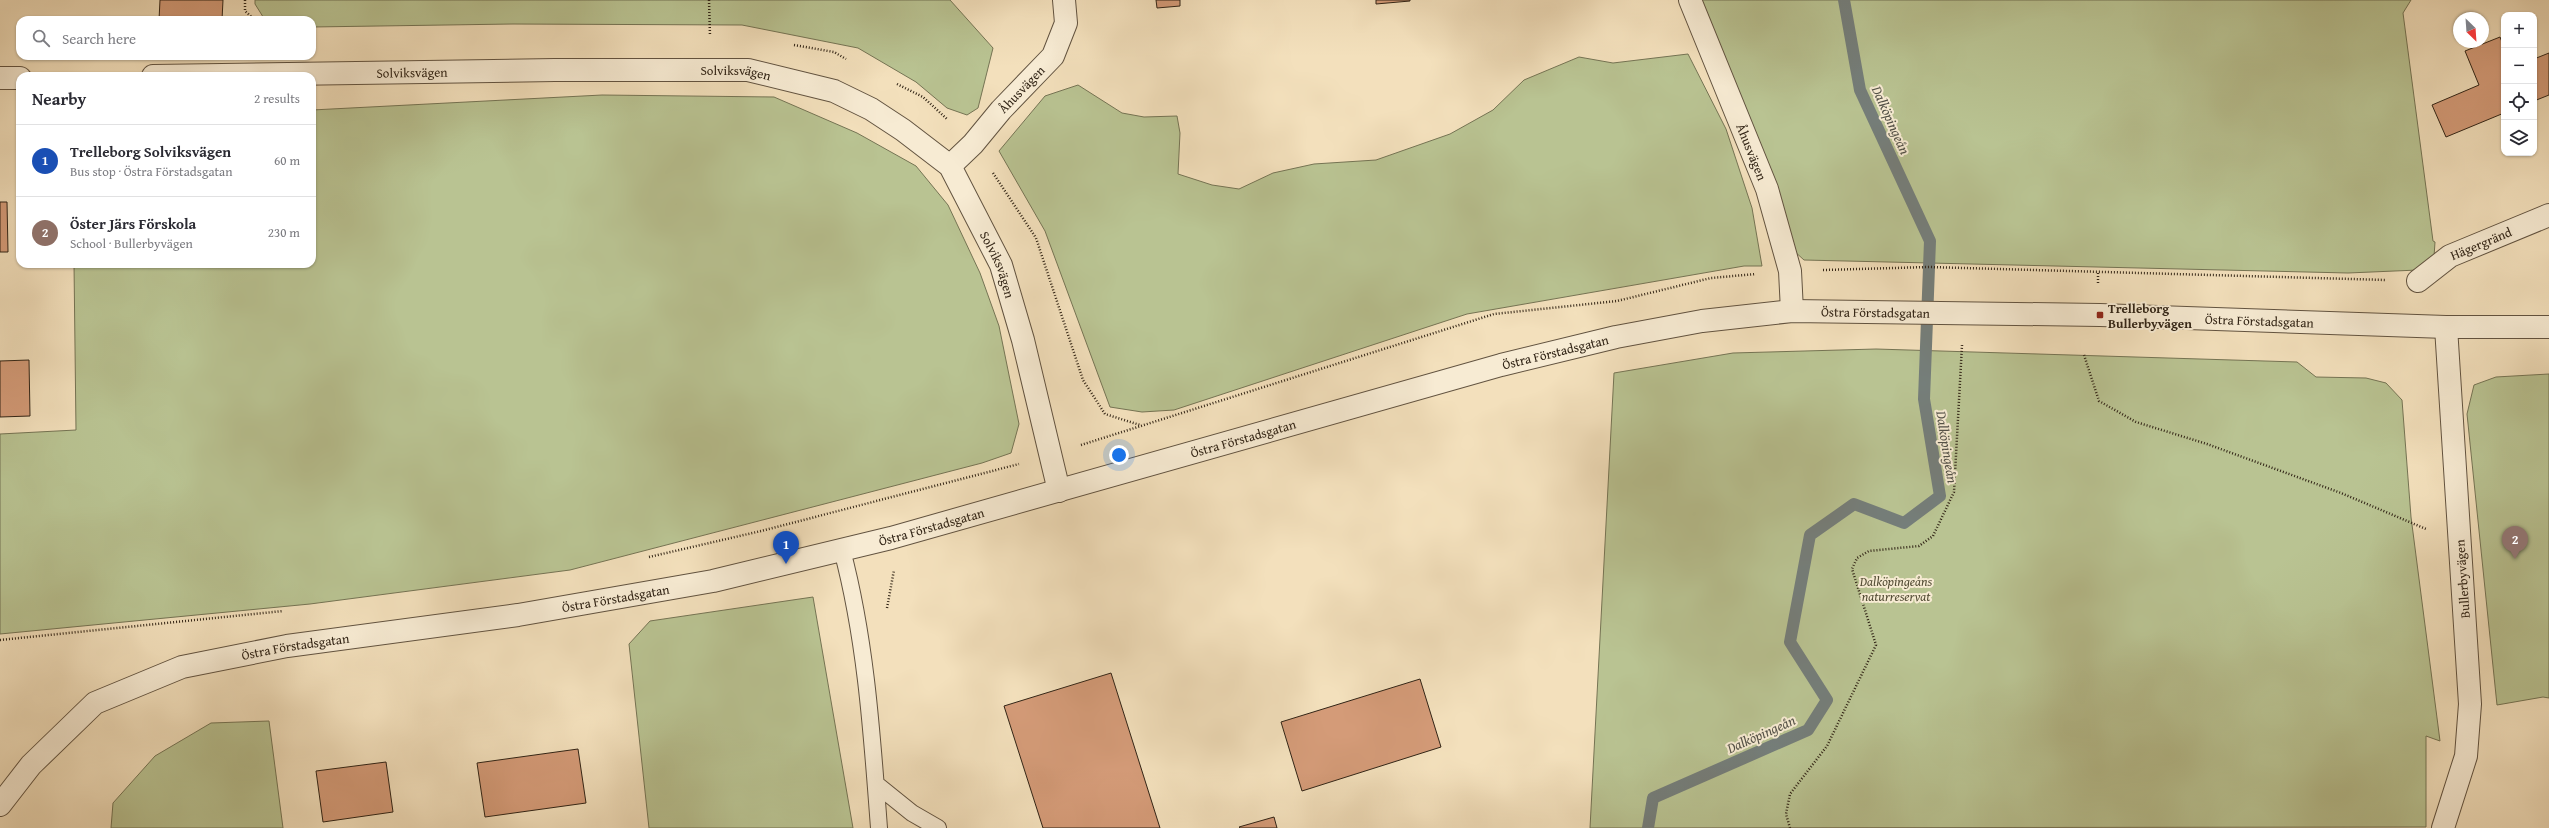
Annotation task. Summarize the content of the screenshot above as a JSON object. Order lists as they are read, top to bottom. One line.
{"streets":{"street":["Solviksvägen","Åhusvägen","Hägergränd","Östra Förstadsgatan","Bullerbyvägen"]},"crossings":[["Solviksvägen","Åhusvägen"],["Solviksvägen","Östra Förstadsgatan"],["Åhusvägen","Östra Förstadsgatan"],["Östra Förstadsgatan","Bullerbyvägen"]],"water":["Dalköpingeån"],"parks":["Dalköpingeåns naturreservat"],"places":{"transit":["Trelleborg Bullerbyvägen"]},"north":"bottom right","page":{"map_buttons":["+","−"],"search":"Search here","heading":["Nearby","2 results"],"list":[{"mark":"1","name":"Trelleborg Solviksvägen","note":"Bus stop · Östra Förstadsgatan","value":"60 m"},{"mark":"2","name":"Öster Järs Förskola","note":"School · Bullerbyvägen","value":"230 m"}],"pins":["2","1"]}}
